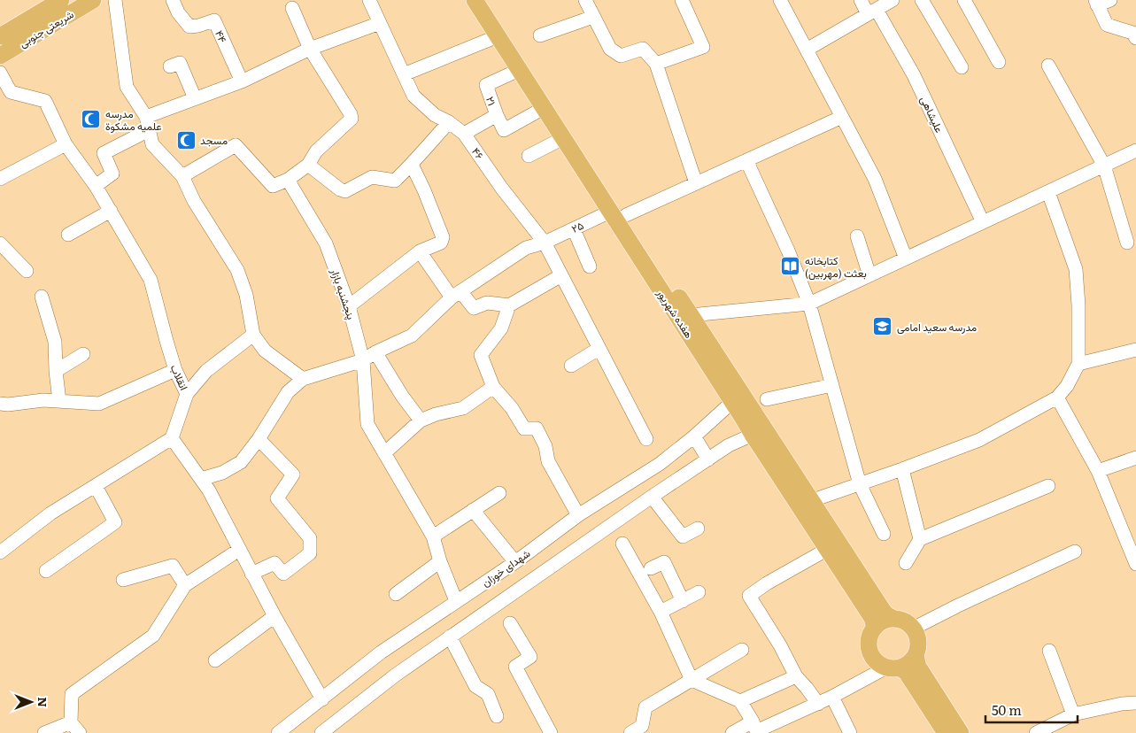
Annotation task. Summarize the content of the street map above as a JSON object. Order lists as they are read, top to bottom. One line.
{"streets":{"main road":["شریعتی جنوبی","هفده شهریور"],"street":["۴۴","۲۱","علیشاهی","۴۶","۲۵","پنجشنبه بازار","انقلاب","شهدای خوزان"]},"crossings":[["۲۱","۴۶"],["۲۱","هفده شهریور"],["۴۶","۲۵"],["۲۵","پنجشنبه بازار"],["۲۵","هفده شهریور"],["پنجشنبه بازار","شهدای خوزان"],["هفده شهریور","شهدای خوزان"]],"places":{"mosque":["مدرسه علمیه مشکوة","مسجد"],"library":["کتابخانه بعثت (مهربین)"],"school or university":["مدرسه سعید امامی"]},"scale_bar":"50 m","north":"right"}
